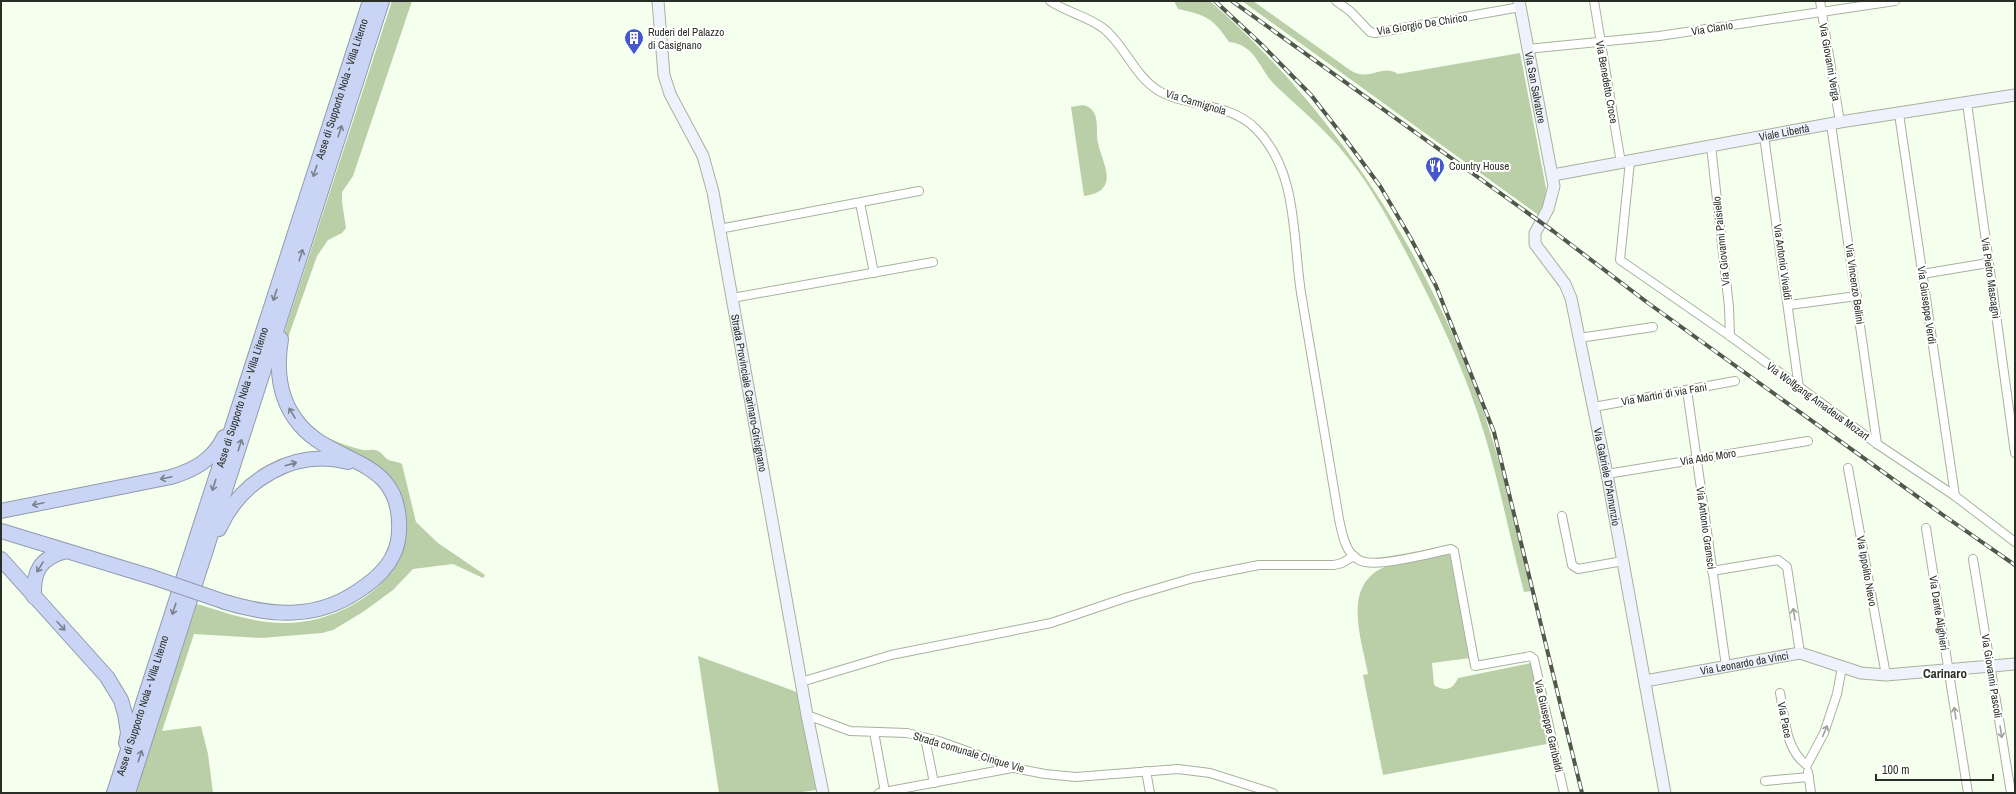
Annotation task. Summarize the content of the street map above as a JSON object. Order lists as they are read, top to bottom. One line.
{"streets":{"highway":["Asse di Supporto Nola - Villa Literno"],"street":["Via Giorgio De Chirico","Via Clanio","Via Giovanni Verga","Via Benedetto Croce","Via San Salvatore","Via Carmignola","Viale Libertà","Via Giovanni Paisiello","Via Antonio Vivaldi","Via Pietro Mascagni","Via Vincenzo Bellini","Via Giuseppe Verdi","Strada Provinciale Carinaro-Gricignano","Via Martiri di via Fani","Via Wolfgang Amadeus Mozart","Via Aldo Moro","Via Gabriele D'Annunzio","Via Antonio Gramsci","Via Ippolito Nievo","Via Dante Alighieri","Via Leonardo da Vinci","Via Giovanni Pascoli","Via Pace","Via Giuseppe Garibaldi","Strada comunale Cinque Vie"]},"crossings":[["Via Giorgio De Chirico","Via San Salvatore"],["Via Clanio","Via Giovanni Verga"],["Via Clanio","Via Benedetto Croce"],["Via Clanio","Via San Salvatore"],["Via Giovanni Verga","Viale Libertà"],["Via Giovanni Verga","Via Vincenzo Bellini"],["Via Benedetto Croce","Viale Libertà"],["Via Benedetto Croce","Via Wolfgang Amadeus Mozart"],["Via San Salvatore","Viale Libertà"],["Via San Salvatore","Via Gabriele D'Annunzio"],["Via Carmignola","Via Giuseppe Garibaldi"],["Viale Libertà","Via Giovanni Paisiello"],["Viale Libertà","Via Antonio Vivaldi"],["Viale Libertà","Via Pietro Mascagni"],["Viale Libertà","Via Vincenzo Bellini"],["Viale Libertà","Via Giuseppe Verdi"],["Viale Libertà","Via Gabriele D'Annunzio"],["Via Giovanni Paisiello","Via Wolfgang Amadeus Mozart"],["Via Antonio Vivaldi","Via Wolfgang Amadeus Mozart"],["Via Vincenzo Bellini","Via Wolfgang Amadeus Mozart"],["Via Giuseppe Verdi","Via Wolfgang Amadeus Mozart"],["Strada Provinciale Carinaro-Gricignano","Strada comunale Cinque Vie"],["Via Martiri di via Fani","Via Gabriele D'Annunzio"],["Via Martiri di via Fani","Via Antonio Gramsci"],["Via Aldo Moro","Via Gabriele D'Annunzio"],["Via Aldo Moro","Via Antonio Gramsci"],["Via Gabriele D'Annunzio","Via Leonardo da Vinci"],["Via Antonio Gramsci","Via Leonardo da Vinci"],["Via Ippolito Nievo","Via Leonardo da Vinci"],["Via Dante Alighieri","Via Leonardo da Vinci"],["Via Leonardo da Vinci","Via Giovanni Pascoli"]],"one_way":["Via Dante Alighieri","Via Giovanni Pascoli"],"districts":["Carinaro"],"places":{"building":["Ruderi del Palazzo di Casignano"],"restaurant":["Country House"]},"scale_bar":"100 m"}
